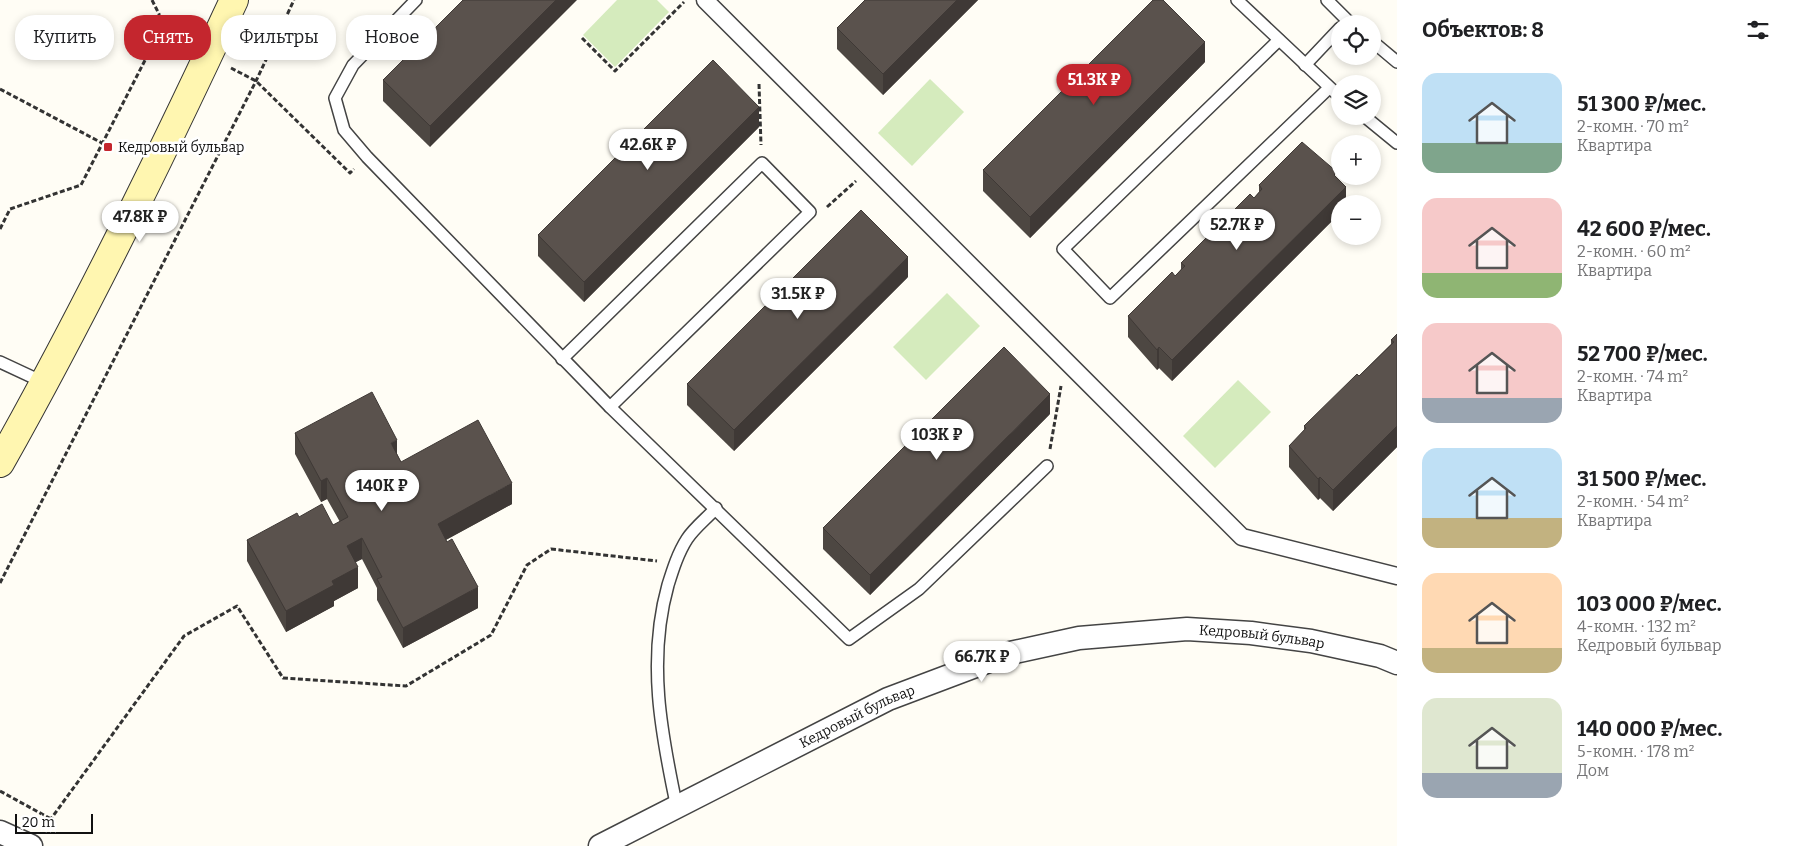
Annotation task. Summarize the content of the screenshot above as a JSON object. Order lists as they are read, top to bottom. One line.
{"streets":{"street":["Кедровый бульвар"]},"places":{"transit":["Кедровый бульвар"]},"scale_bar":"20 m","page":{"heading":"Объектов: 8","map_buttons":["+","−"],"chip":["Купить","Снять","Фильтры","Новое"],"list":[{"name":"51 300 ₽/мес.","note":"2-комн. · 70 m² · Квартира"},{"name":"42 600 ₽/мес.","note":"2-комн. · 60 m² · Квартира"},{"name":"52 700 ₽/мес.","note":"2-комн. · 74 m² · Квартира"},{"name":"31 500 ₽/мес.","note":"2-комн. · 54 m² · Квартира"},{"name":"103 000 ₽/мес.","note":"4-комн. · 132 m² · Кедровый бульвар"},{"name":"140 000 ₽/мес.","note":"5-комн. · 178 m² · Дом"}],"price":["51.3K ₽","42.6K ₽","47.8K ₽","52.7K ₽","31.5K ₽","103K ₽","140K ₽","66.7K ₽"],"scale":"20 m"}}
